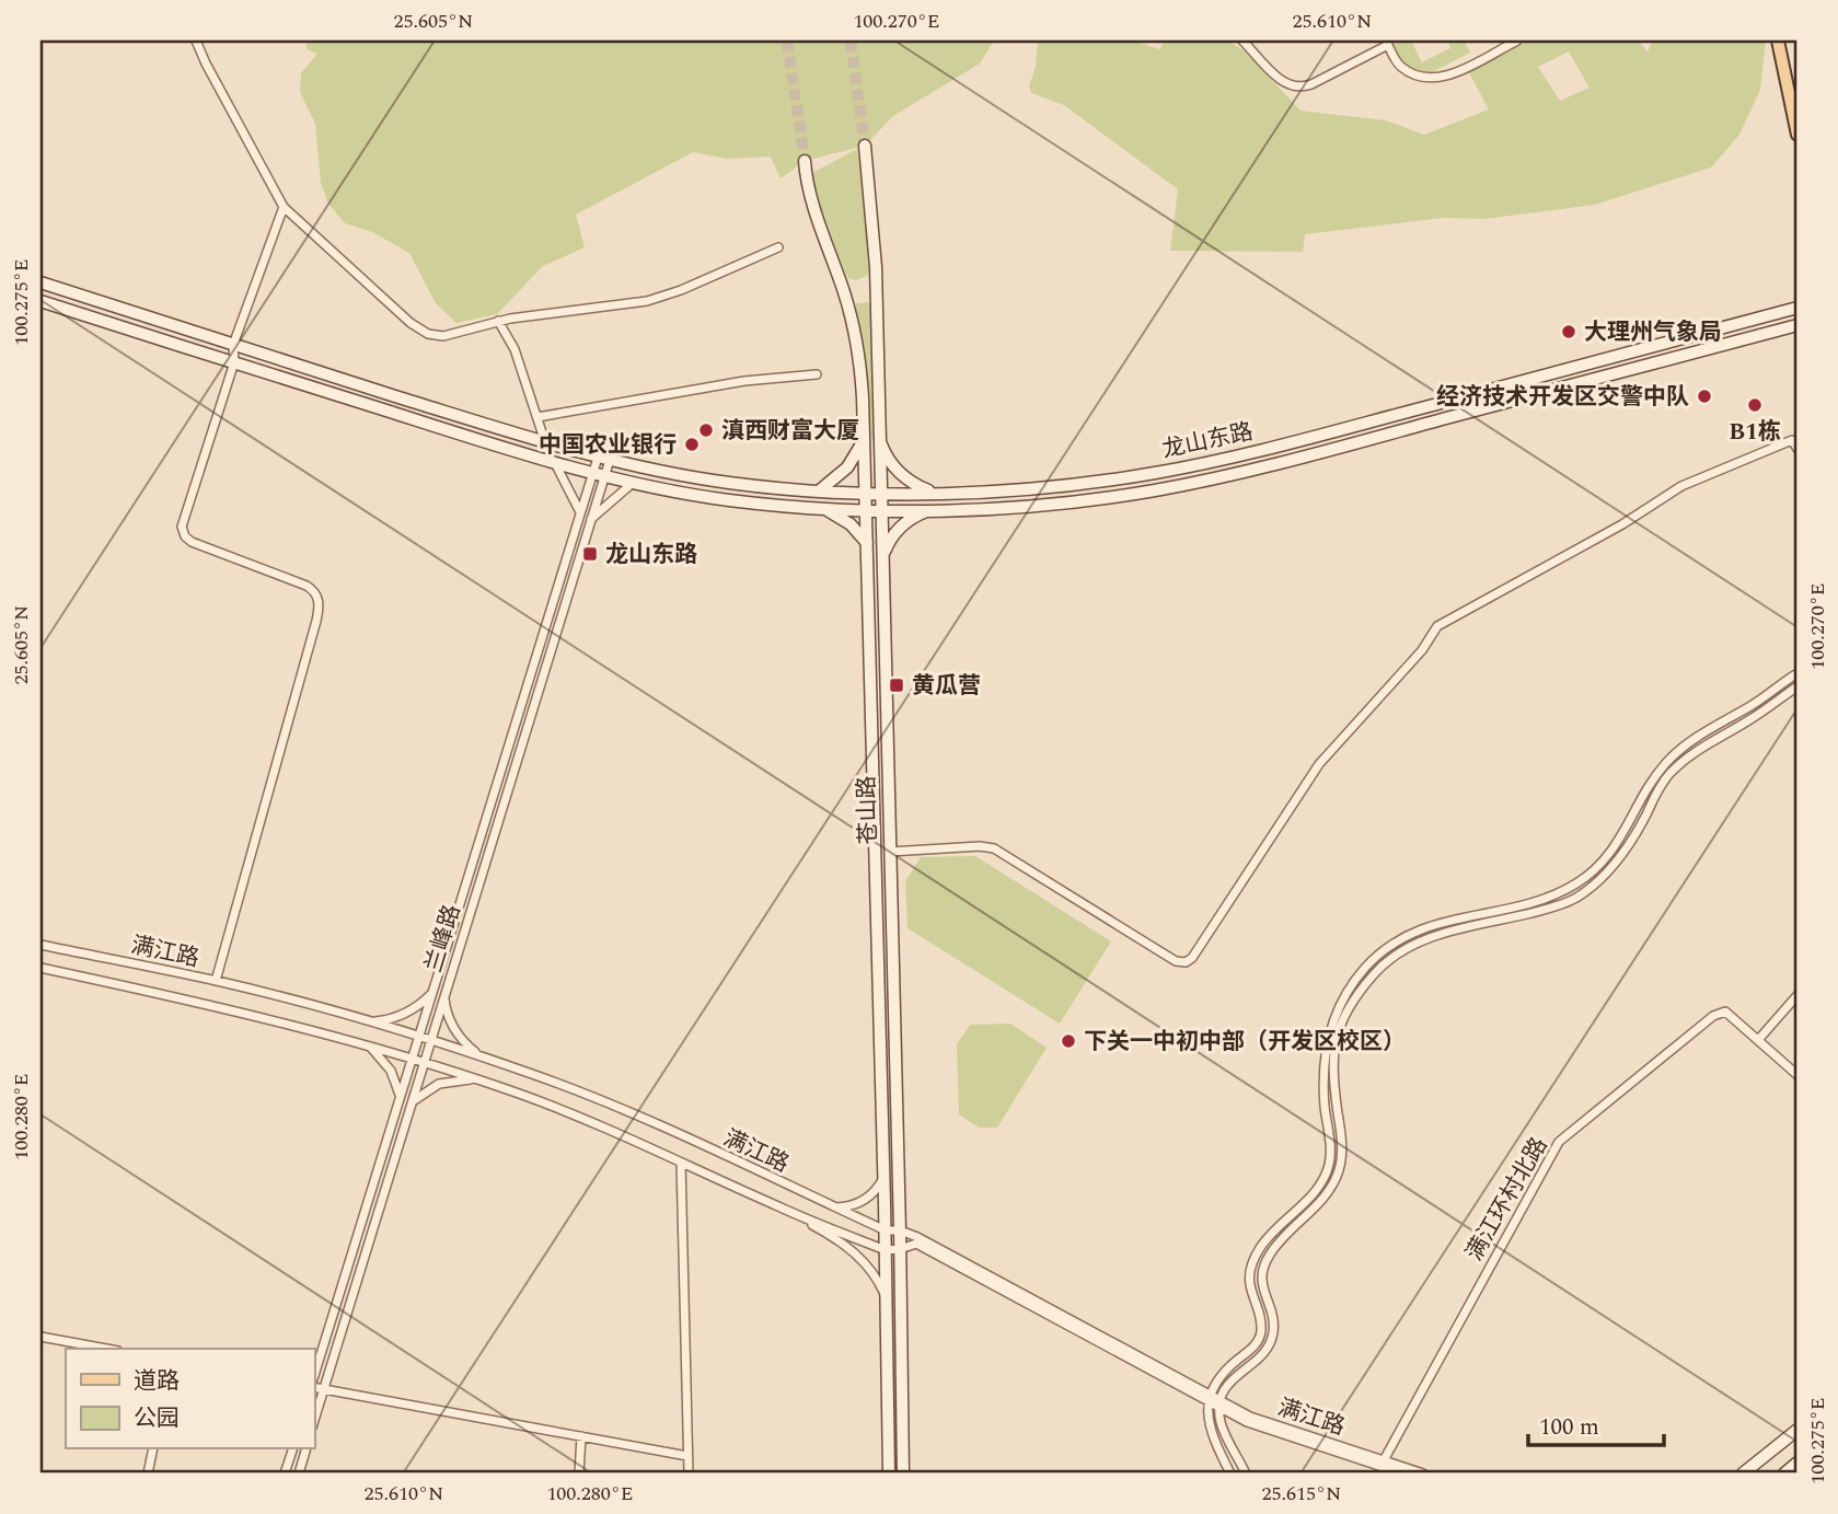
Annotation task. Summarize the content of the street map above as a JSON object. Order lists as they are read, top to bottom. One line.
{"streets":{"main road":["龙山东路","苍山路"],"street":["兰峰路","满江路","满江环村北路"]},"crossings":[["龙山东路","苍山路"],["龙山东路","兰峰路"],["苍山路","满江路"],["兰峰路","满江路"],["满江路","满江环村北路"]],"places":{"other":["大理州气象局","经济技术开发区交警中队","B1栋","滇西财富大厦","中国农业银行","下关一中初中部（开发区校区）"],"transit":["龙山东路","黄瓜营"]},"legend":["道路","公园"],"scale_bar":"100 m","coordinates":["25.605°N","100.270°E","25.610°N","100.275°E","100.280°E","25.615°N"]}
